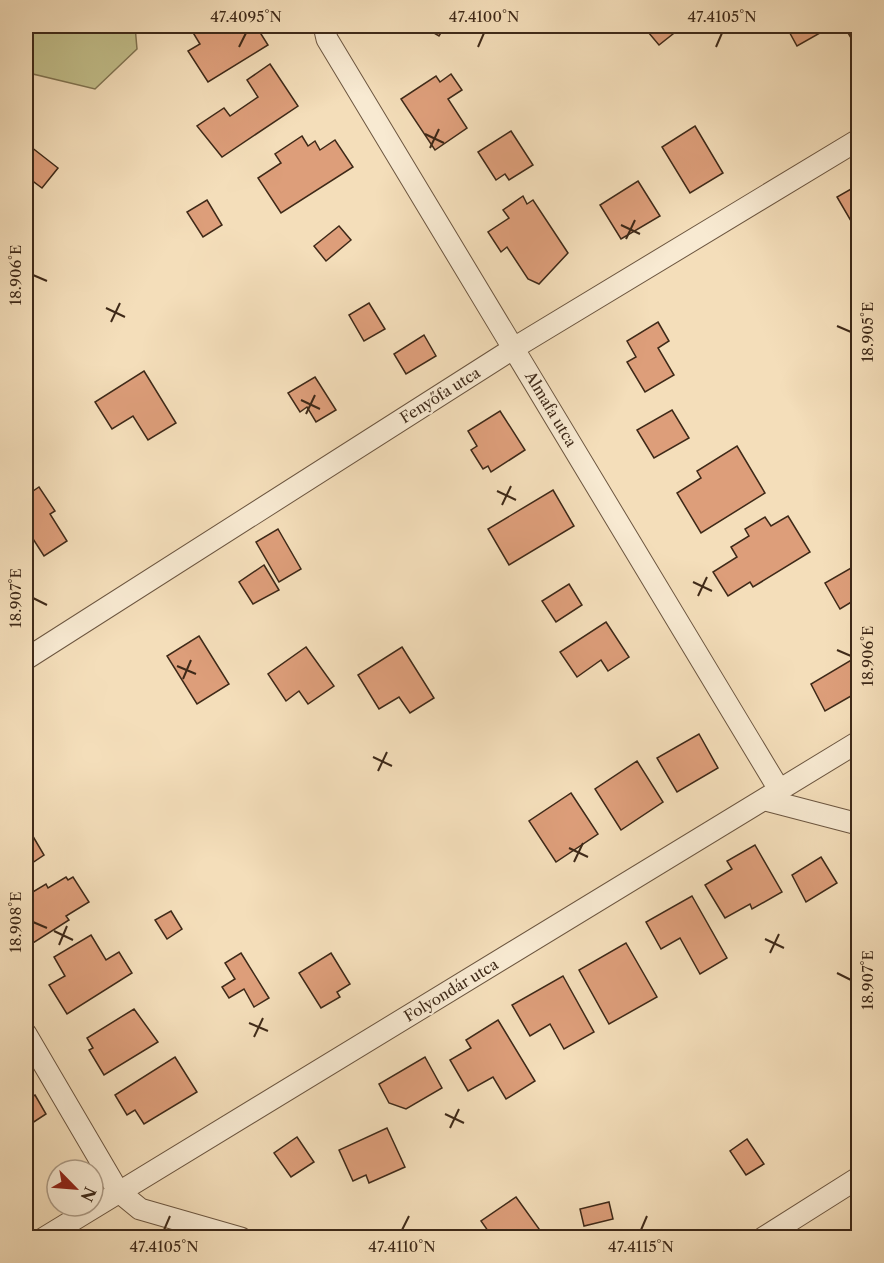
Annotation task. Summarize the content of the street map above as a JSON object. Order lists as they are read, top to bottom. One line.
{"streets":{"street":["Fenyőfa utca","Almafa utca","Folyondár utca"]},"crossings":[["Fenyőfa utca","Almafa utca"],["Almafa utca","Folyondár utca"]],"north":"bottom right","coordinates":["47.4095°N","47.4100°N","47.4105°N","18.906°E","18.905°E","18.907°E","18.908°E","47.4110°N","47.4115°N"]}
